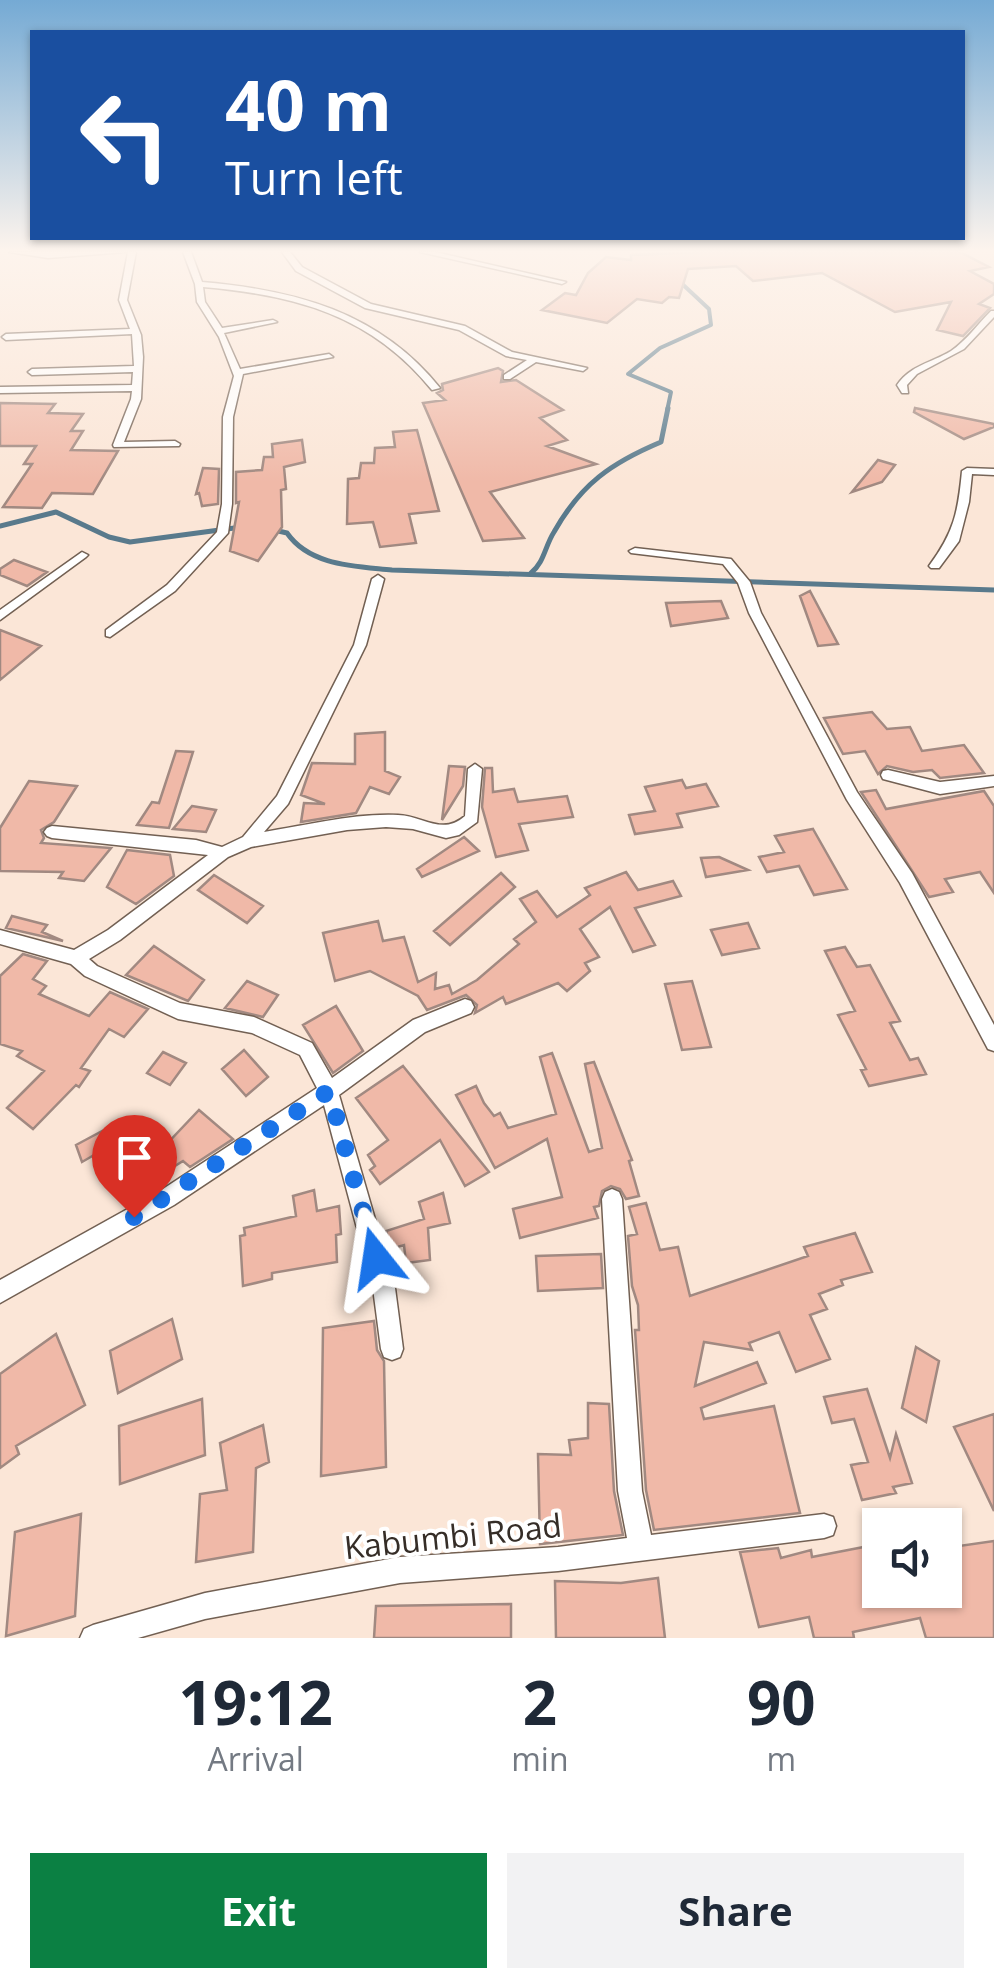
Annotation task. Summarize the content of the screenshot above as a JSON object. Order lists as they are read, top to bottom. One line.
{"streets":{"street":["Kabumbi Road"]},"page":{"turn":["40 m","Turn left"],"eta":["19:12","Arrival","2","min","90","m"],"buttons":["Exit","Share"]}}
